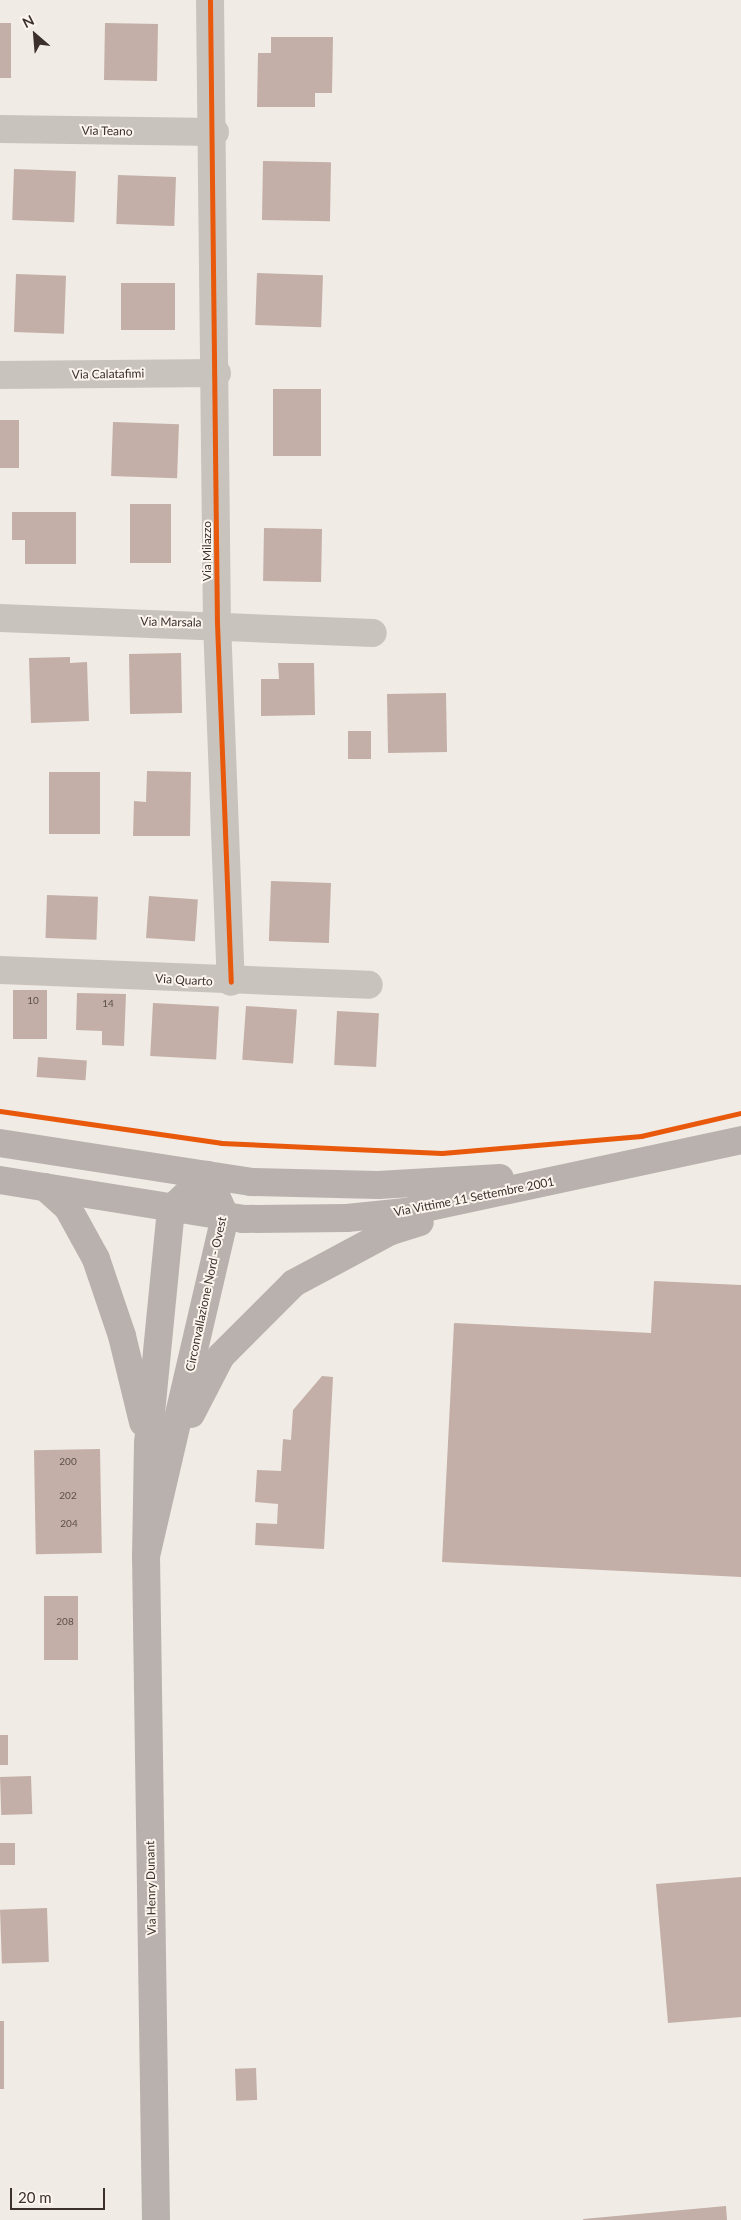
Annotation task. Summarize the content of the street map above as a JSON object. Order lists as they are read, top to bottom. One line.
{"streets":{"main road":["Via Vittime 11 Settembre 2001","Circonvallazione Nord - Ovest","Via Henry Dunant"],"street":["Via Teano","Via Calatafimi","Via Milazzo","Via Marsala","Via Quarto"]},"crossings":[["Via Teano","Via Milazzo"],["Via Calatafimi","Via Milazzo"],["Via Milazzo","Via Marsala"],["Via Milazzo","Via Quarto"],["Via Vittime 11 Settembre 2001","Circonvallazione Nord - Ovest"],["Circonvallazione Nord - Ovest","Via Henry Dunant"]],"house_numbers":["10","14","200","202","204","208"],"scale_bar":"20 m","north":"top left"}
